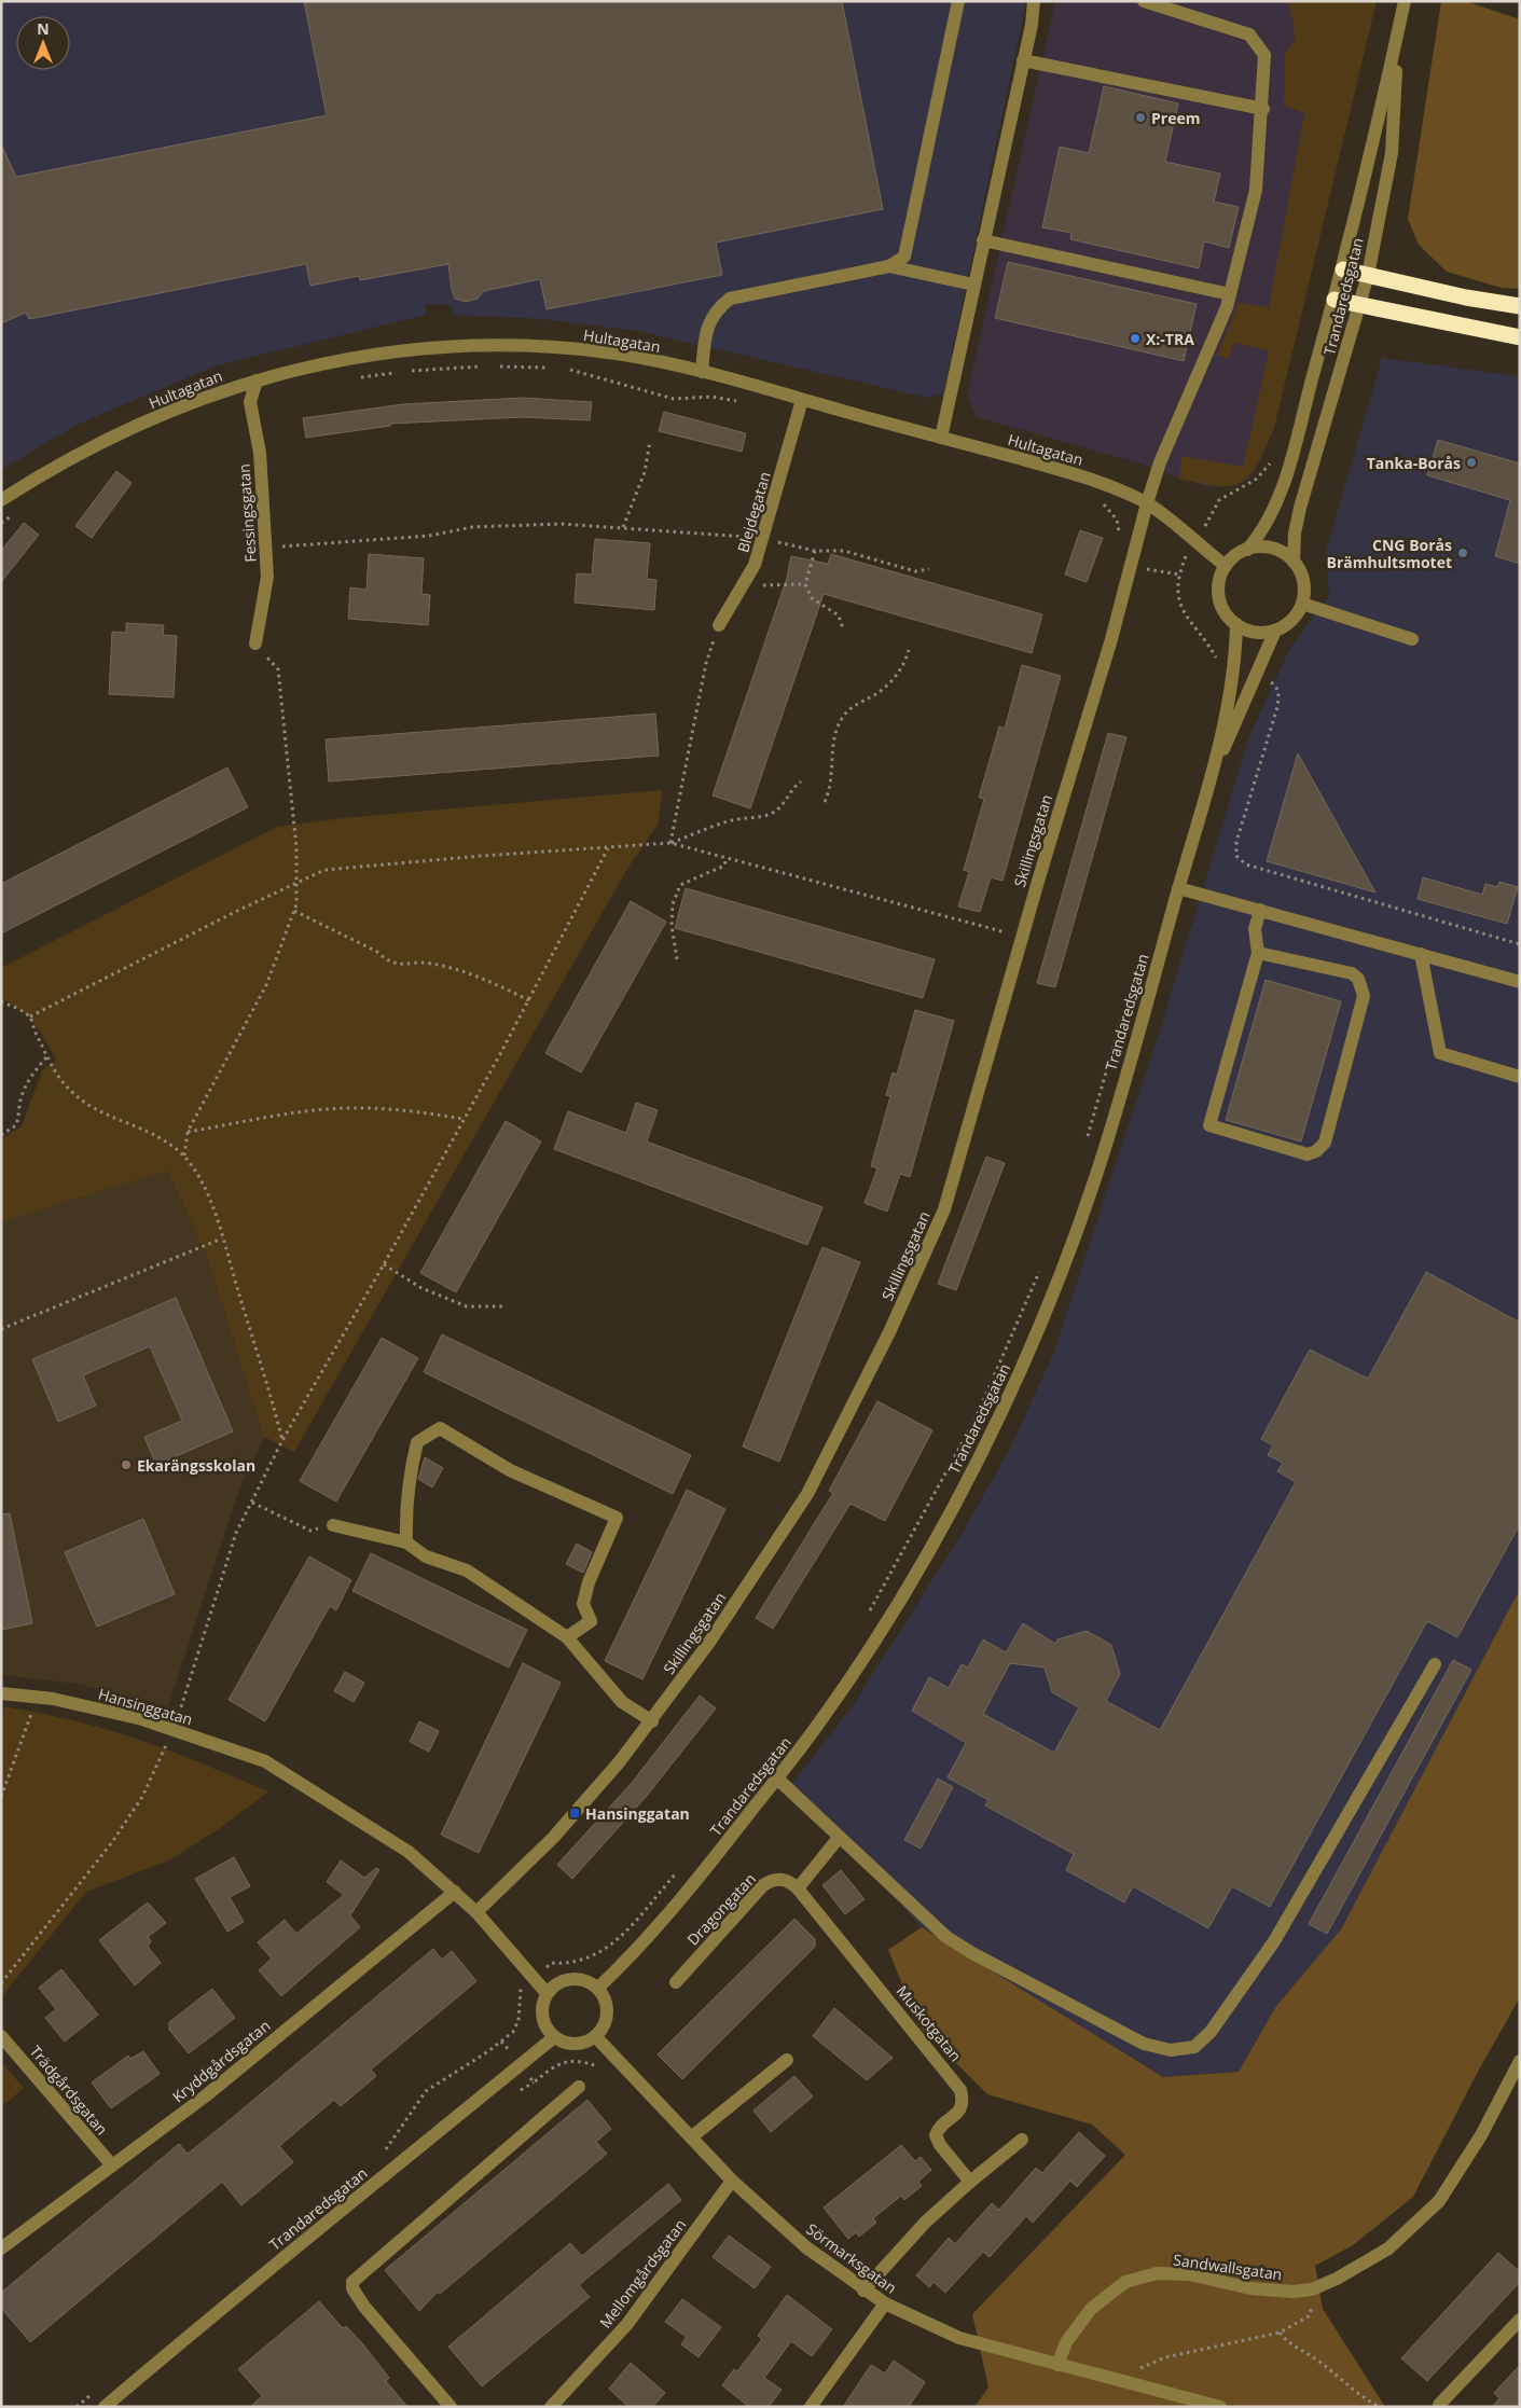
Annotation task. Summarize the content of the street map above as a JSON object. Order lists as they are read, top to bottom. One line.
{"streets":{"street":["Trandaredsgatan","Hultagatan","Blejdegatan","Fessingsgatan","Skillingsgatan","Hansinggatan","Dragongatan","Muskotgatan","Kryddgårdsgatan","Trädgårdsgatan","Sörmarksgatan","Sandwallsgatan","Mellomgårdsgatan"]},"crossings":[["Trandaredsgatan","Hultagatan"],["Trandaredsgatan","Hansinggatan"],["Trandaredsgatan","Sörmarksgatan"],["Hultagatan","Blejdegatan"],["Hultagatan","Fessingsgatan"],["Hultagatan","Skillingsgatan"],["Skillingsgatan","Hansinggatan"],["Hansinggatan","Kryddgårdsgatan"],["Hansinggatan","Sörmarksgatan"],["Dragongatan","Muskotgatan"],["Kryddgårdsgatan","Trädgårdsgatan"],["Sörmarksgatan","Sandwallsgatan"],["Sörmarksgatan","Mellomgårdsgatan"]],"places":{"other":["Preem","X:-TRA","Tanka-Borås","CNG Borås Brämhultsmotet","Ekarängsskolan"],"transit":["Hansinggatan"]},"north":"top"}
